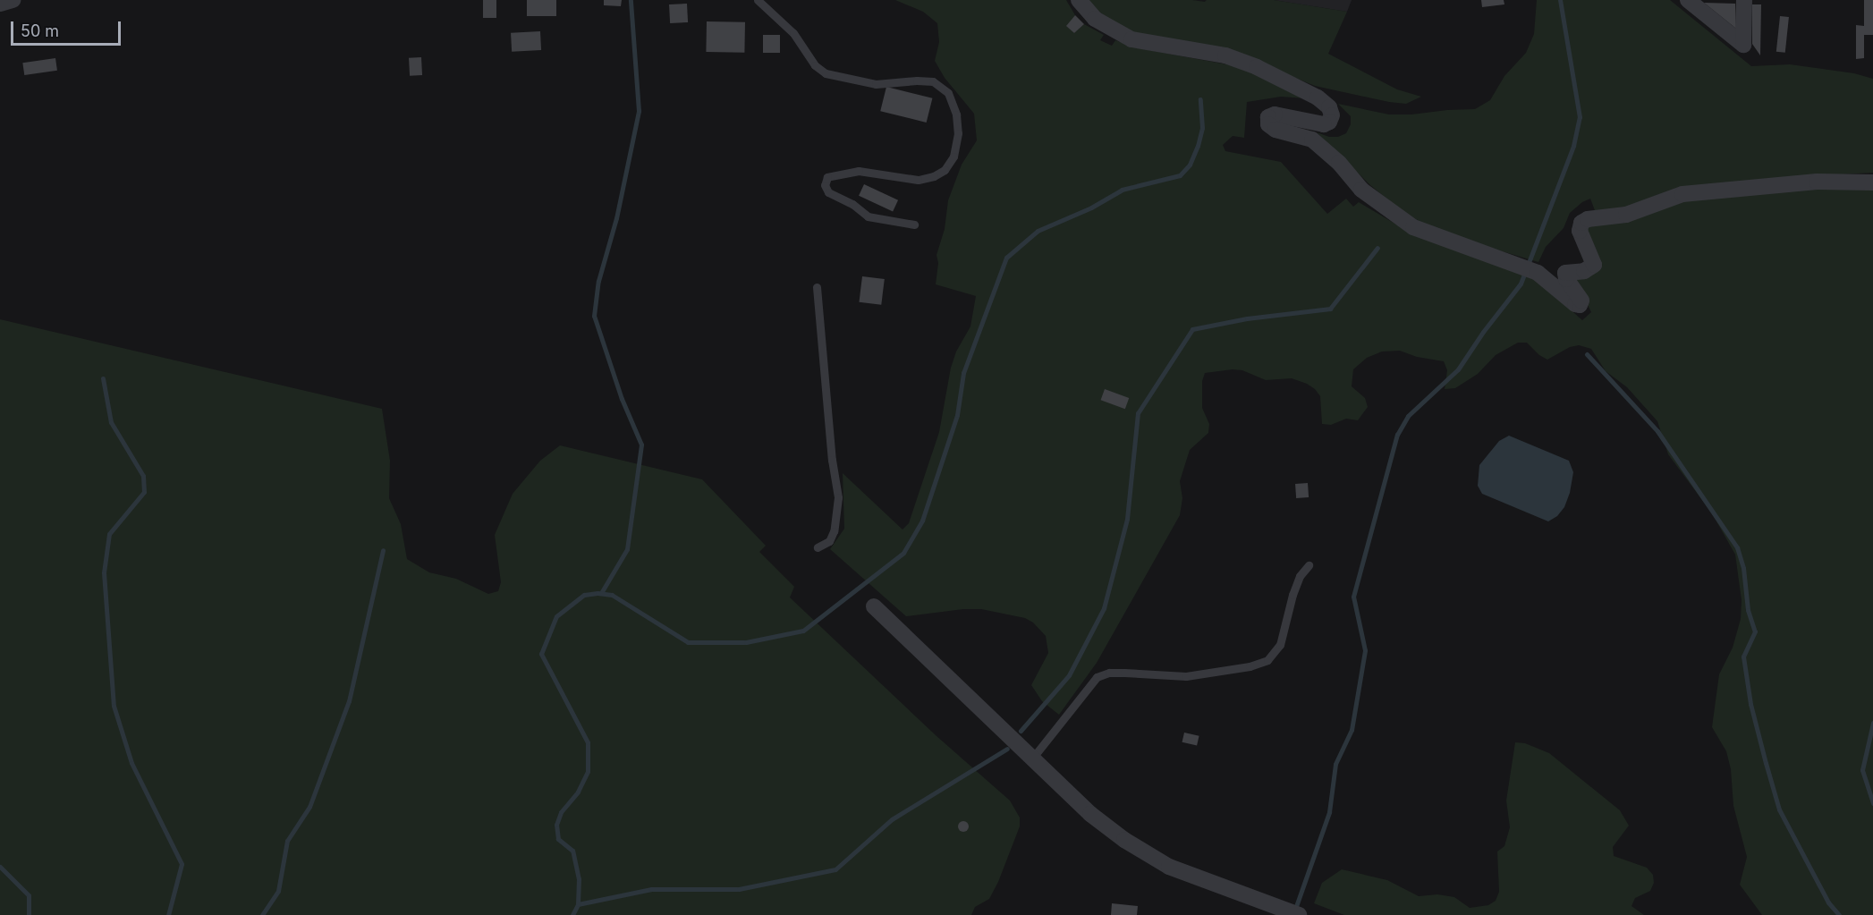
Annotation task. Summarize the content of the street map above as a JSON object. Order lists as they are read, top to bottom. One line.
{"scale_bar":"50 m"}
